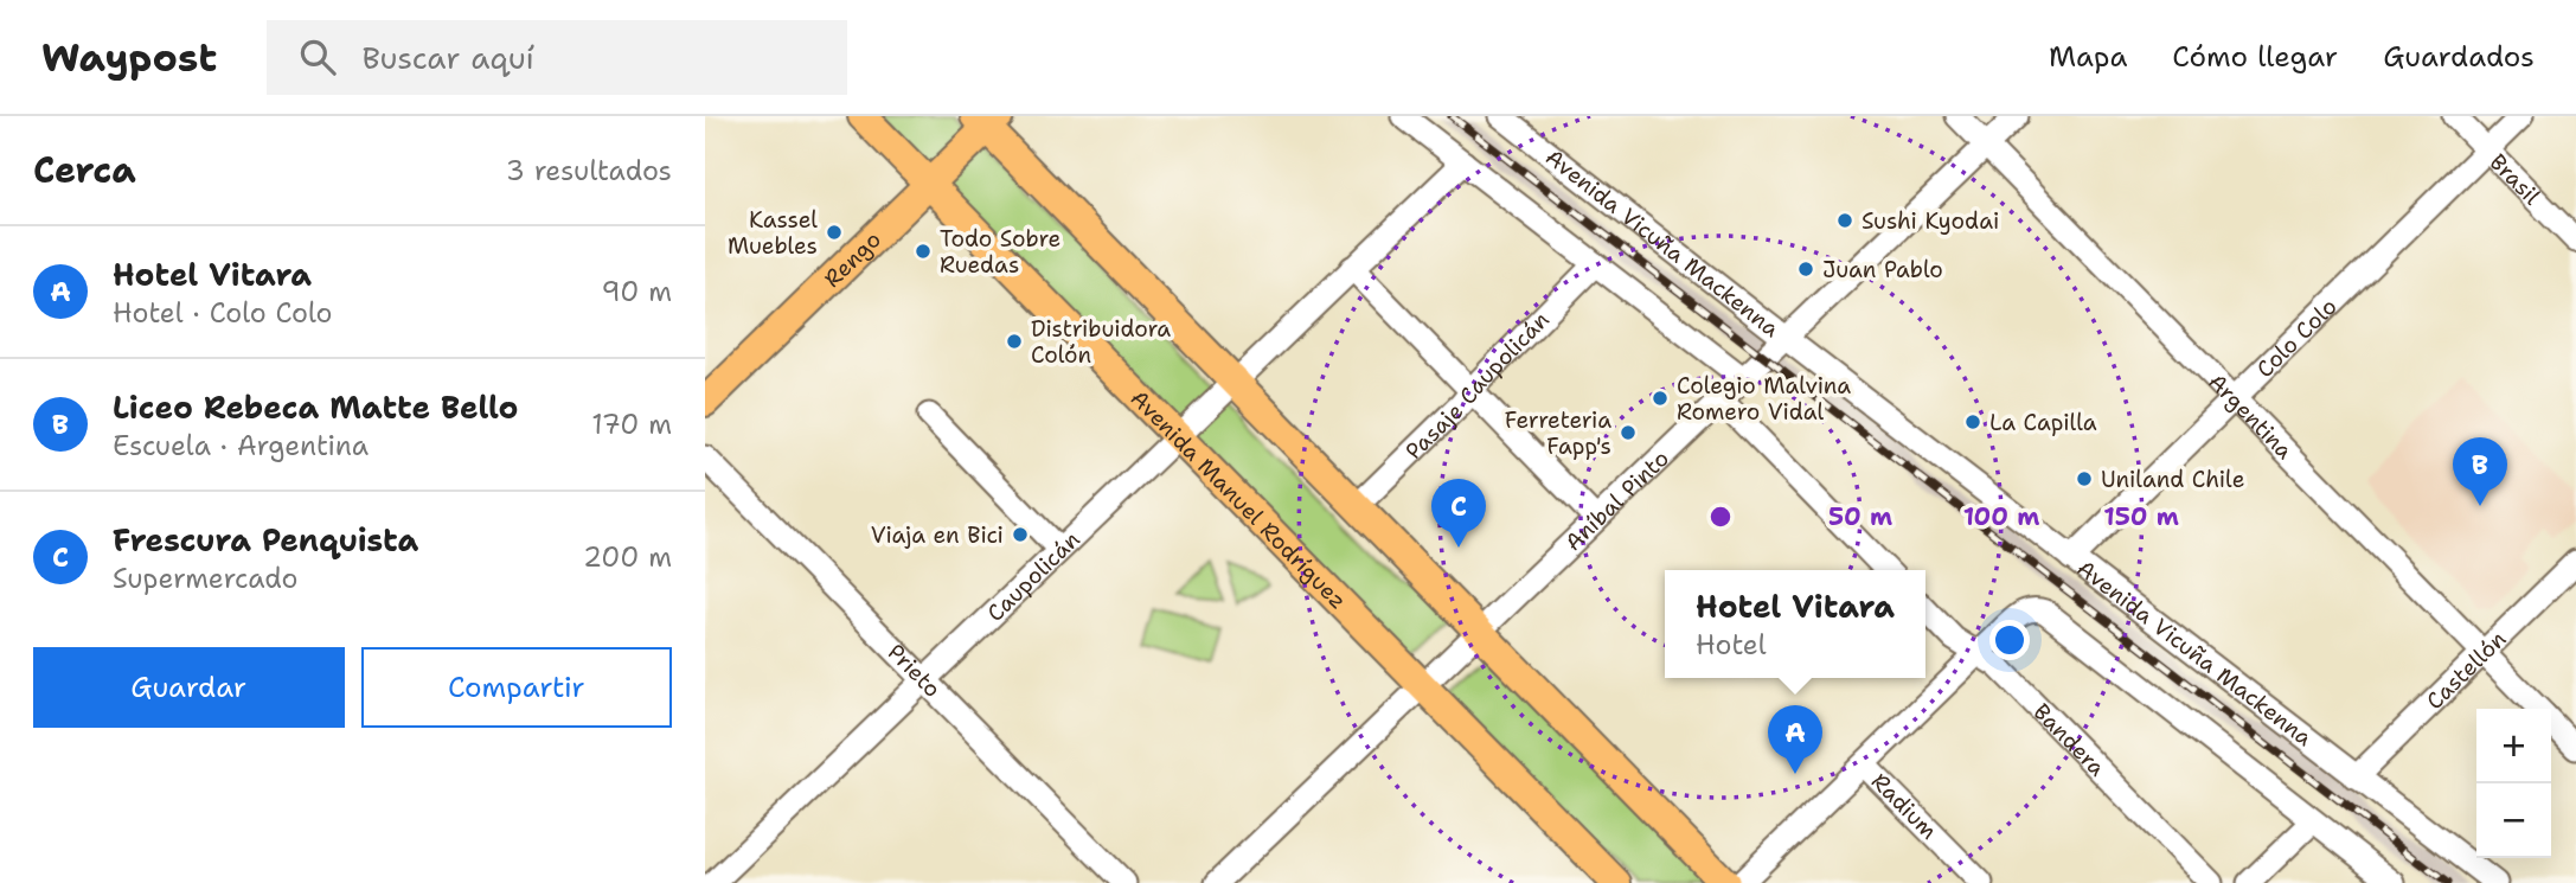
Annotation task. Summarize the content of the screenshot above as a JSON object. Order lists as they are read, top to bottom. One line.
{"streets":{"main road":["Rengo","Avenida Manuel Rodríguez"],"street":["Brasil","Avenida Vicuña Mackenna","Colo Colo","Pasaje Caupolicán","Argentina","Aníbal Pinto","Caupolicán","Castellón","Prieto","Bandera","Radium"]},"crossings":[["Brasil","Colo Colo"],["Avenida Vicuña Mackenna","Colo Colo"],["Avenida Vicuña Mackenna","Aníbal Pinto"],["Avenida Vicuña Mackenna","Castellón"],["Rengo","Avenida Manuel Rodríguez"],["Colo Colo","Argentina"],["Argentina","Aníbal Pinto"],["Argentina","Castellón"],["Avenida Manuel Rodríguez","Aníbal Pinto"],["Avenida Manuel Rodríguez","Caupolicán"],["Caupolicán","Prieto"]],"places":["Sushi Kyodai","Kassel Muebles","Todo Sobre Ruedas","Juan Pablo","Distribuidora Colón","Colegio Malvina Romero Vidal","La Capilla","Ferreteria Fapp's","Uniland Chile","Viaja en Bici"],"page":{"header":"Waypost","search":"Buscar aquí","nav":["Mapa","Cómo llegar","Guardados"],"heading":["Cerca","3 resultados"],"list":[{"mark":"A","name":"Hotel Vitara","note":"Hotel · Colo Colo","value":"90 m"},{"mark":"B","name":"Liceo Rebeca Matte Bello","note":"Escuela · Argentina","value":"170 m"},{"mark":"C","name":"Frescura Penquista","note":"Supermercado","value":"200 m"}],"pins":["B","C","A"],"popup":["Hotel Vitara","Hotel"],"buttons":["Guardar","Compartir"],"map_buttons":["+","−"]},"rings":["50 m","100 m","150 m"]}
